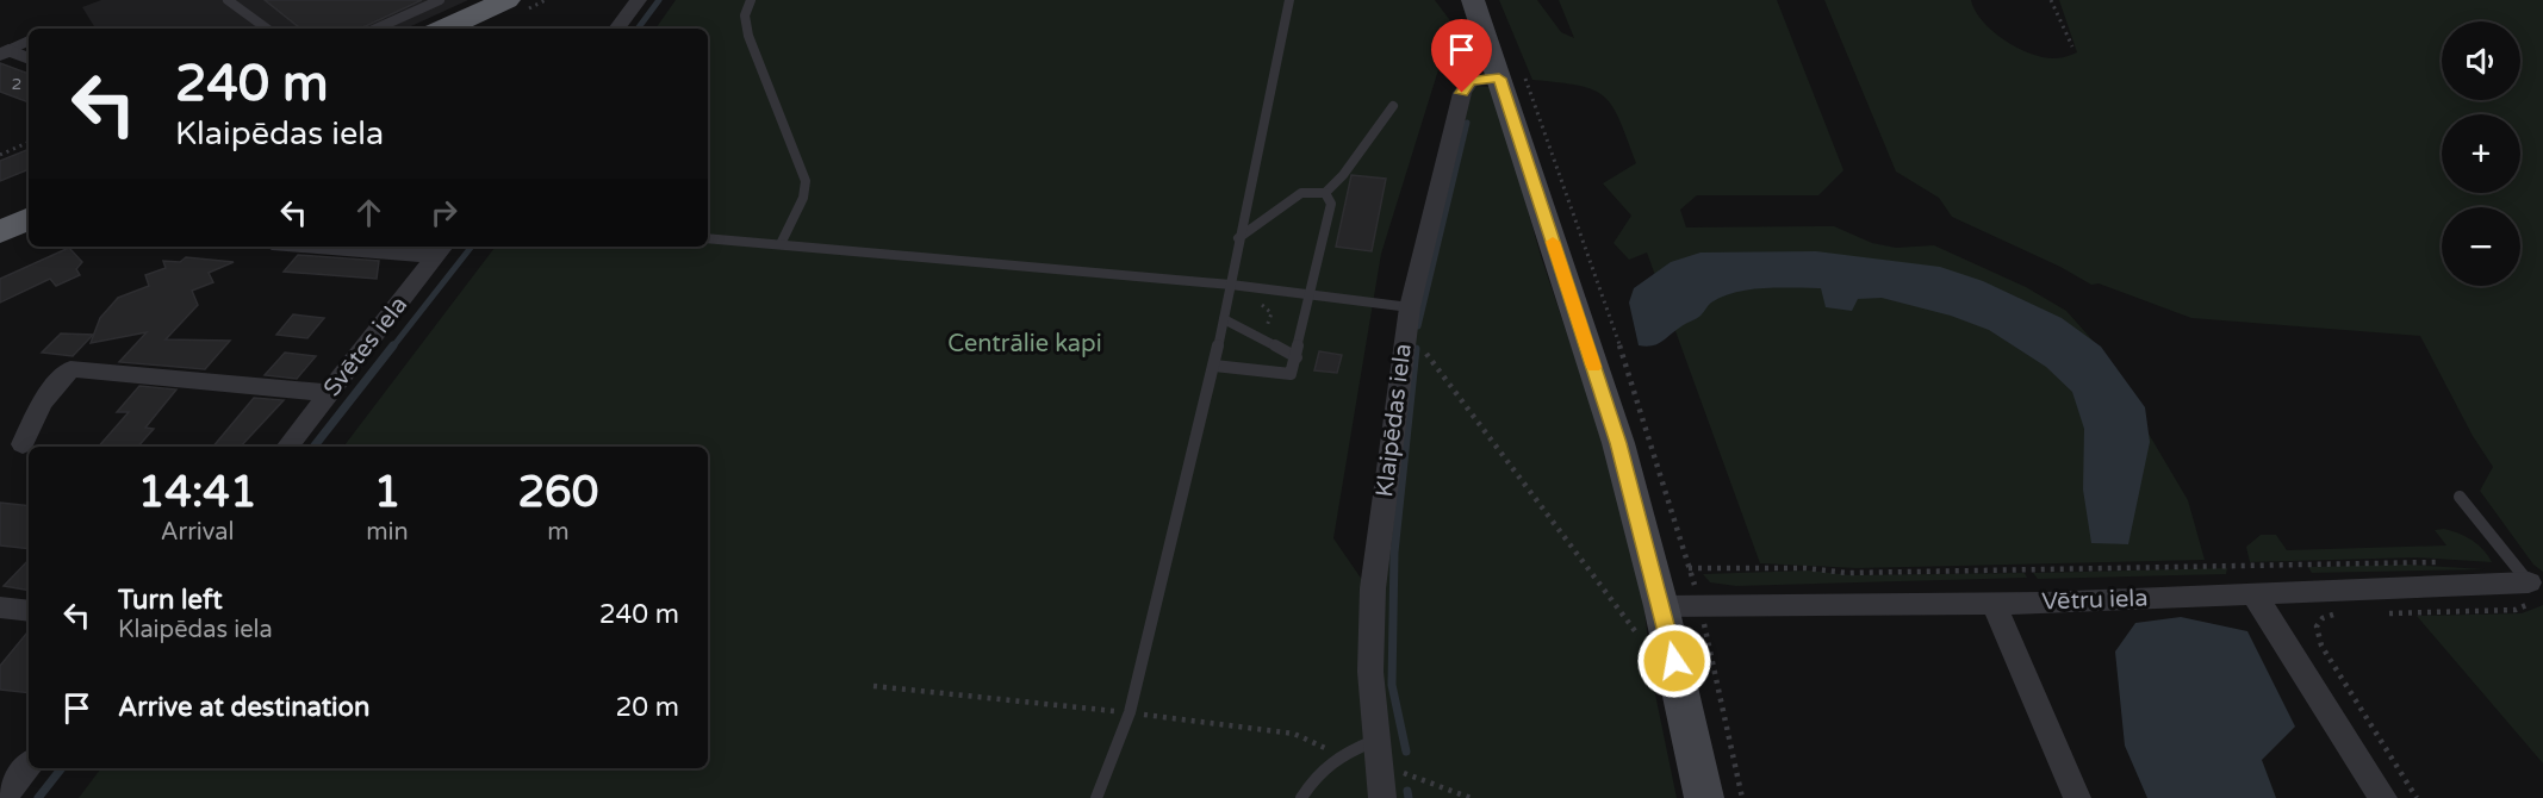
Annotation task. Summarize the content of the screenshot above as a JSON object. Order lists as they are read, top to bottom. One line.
{"streets":{"street":["Svētes iela","Klaipēdas iela","Vētru iela"]},"parks":["Centrālie kapi"],"house_numbers":["2"],"page":{"map_buttons":["+","−"],"turn":["240 m","Klaipēdas iela"],"eta":["14:41","Arrival","1","min","260","m"],"list":[{"name":"Turn left","note":"Klaipēdas iela","value":"240 m"},{"name":"Arrive at destination","value":"20 m"}]}}
